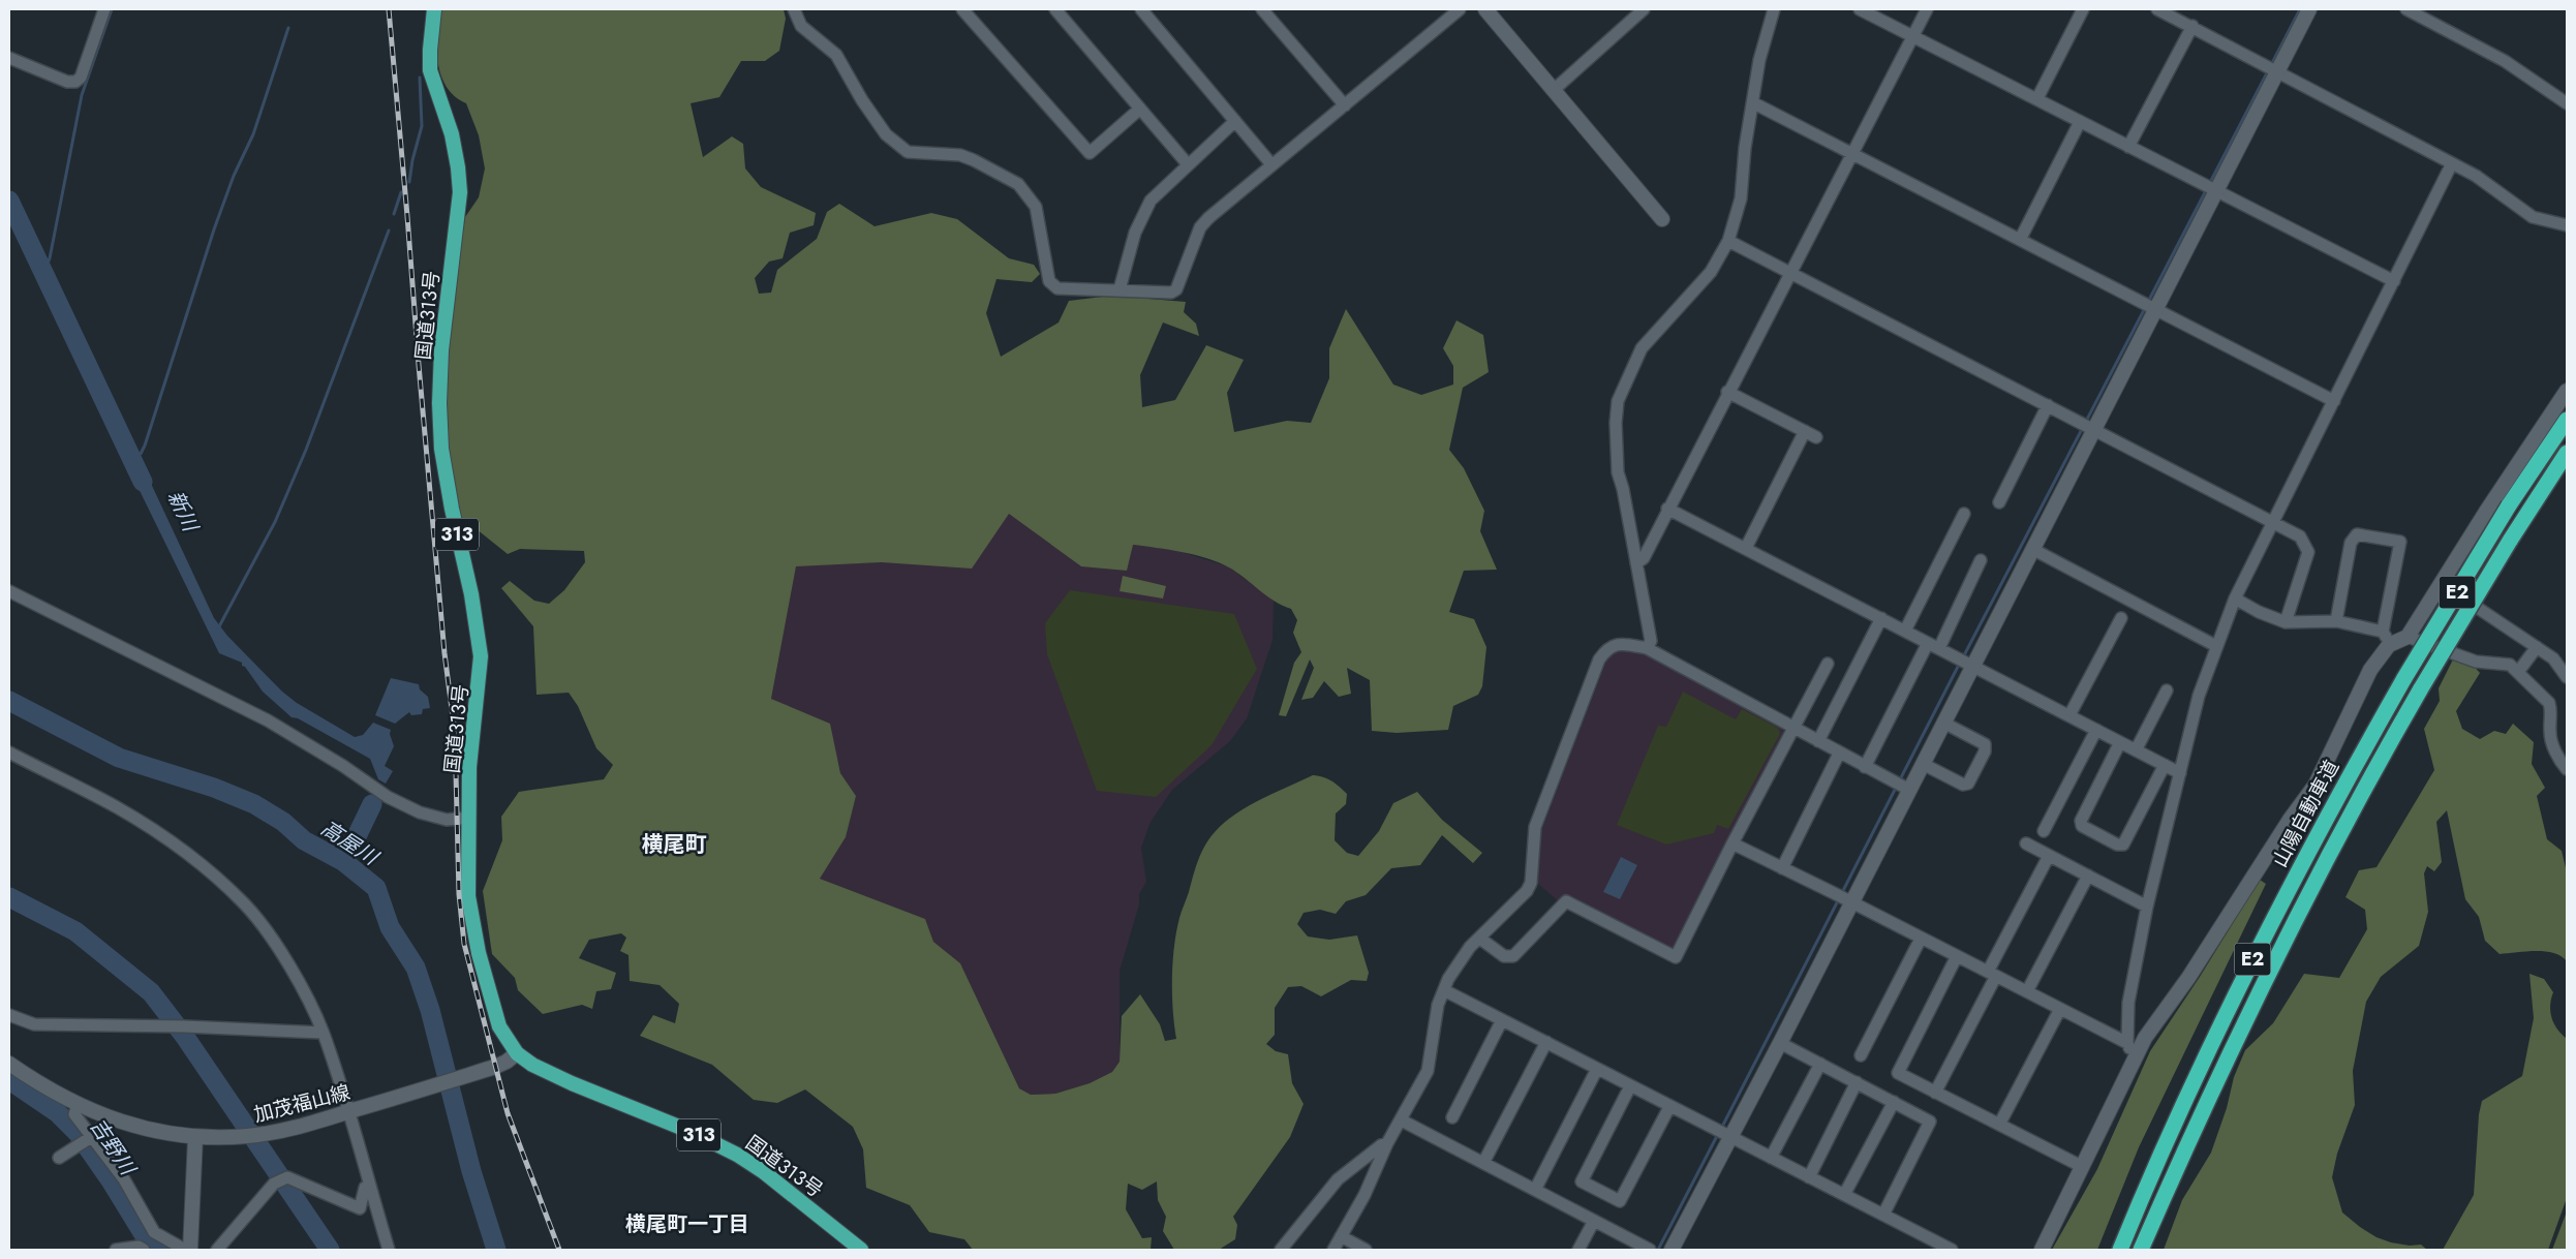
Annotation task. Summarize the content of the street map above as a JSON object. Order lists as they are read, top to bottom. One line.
{"streets":{"highway":["国道313号","313","E2","山陽自動車道"],"street":["加茂福山線"]},"crossings":[["国道313号","加茂福山線"]],"districts":["横尾町","横尾町一丁目"],"water":["新川","高屋川","吉野川"]}
